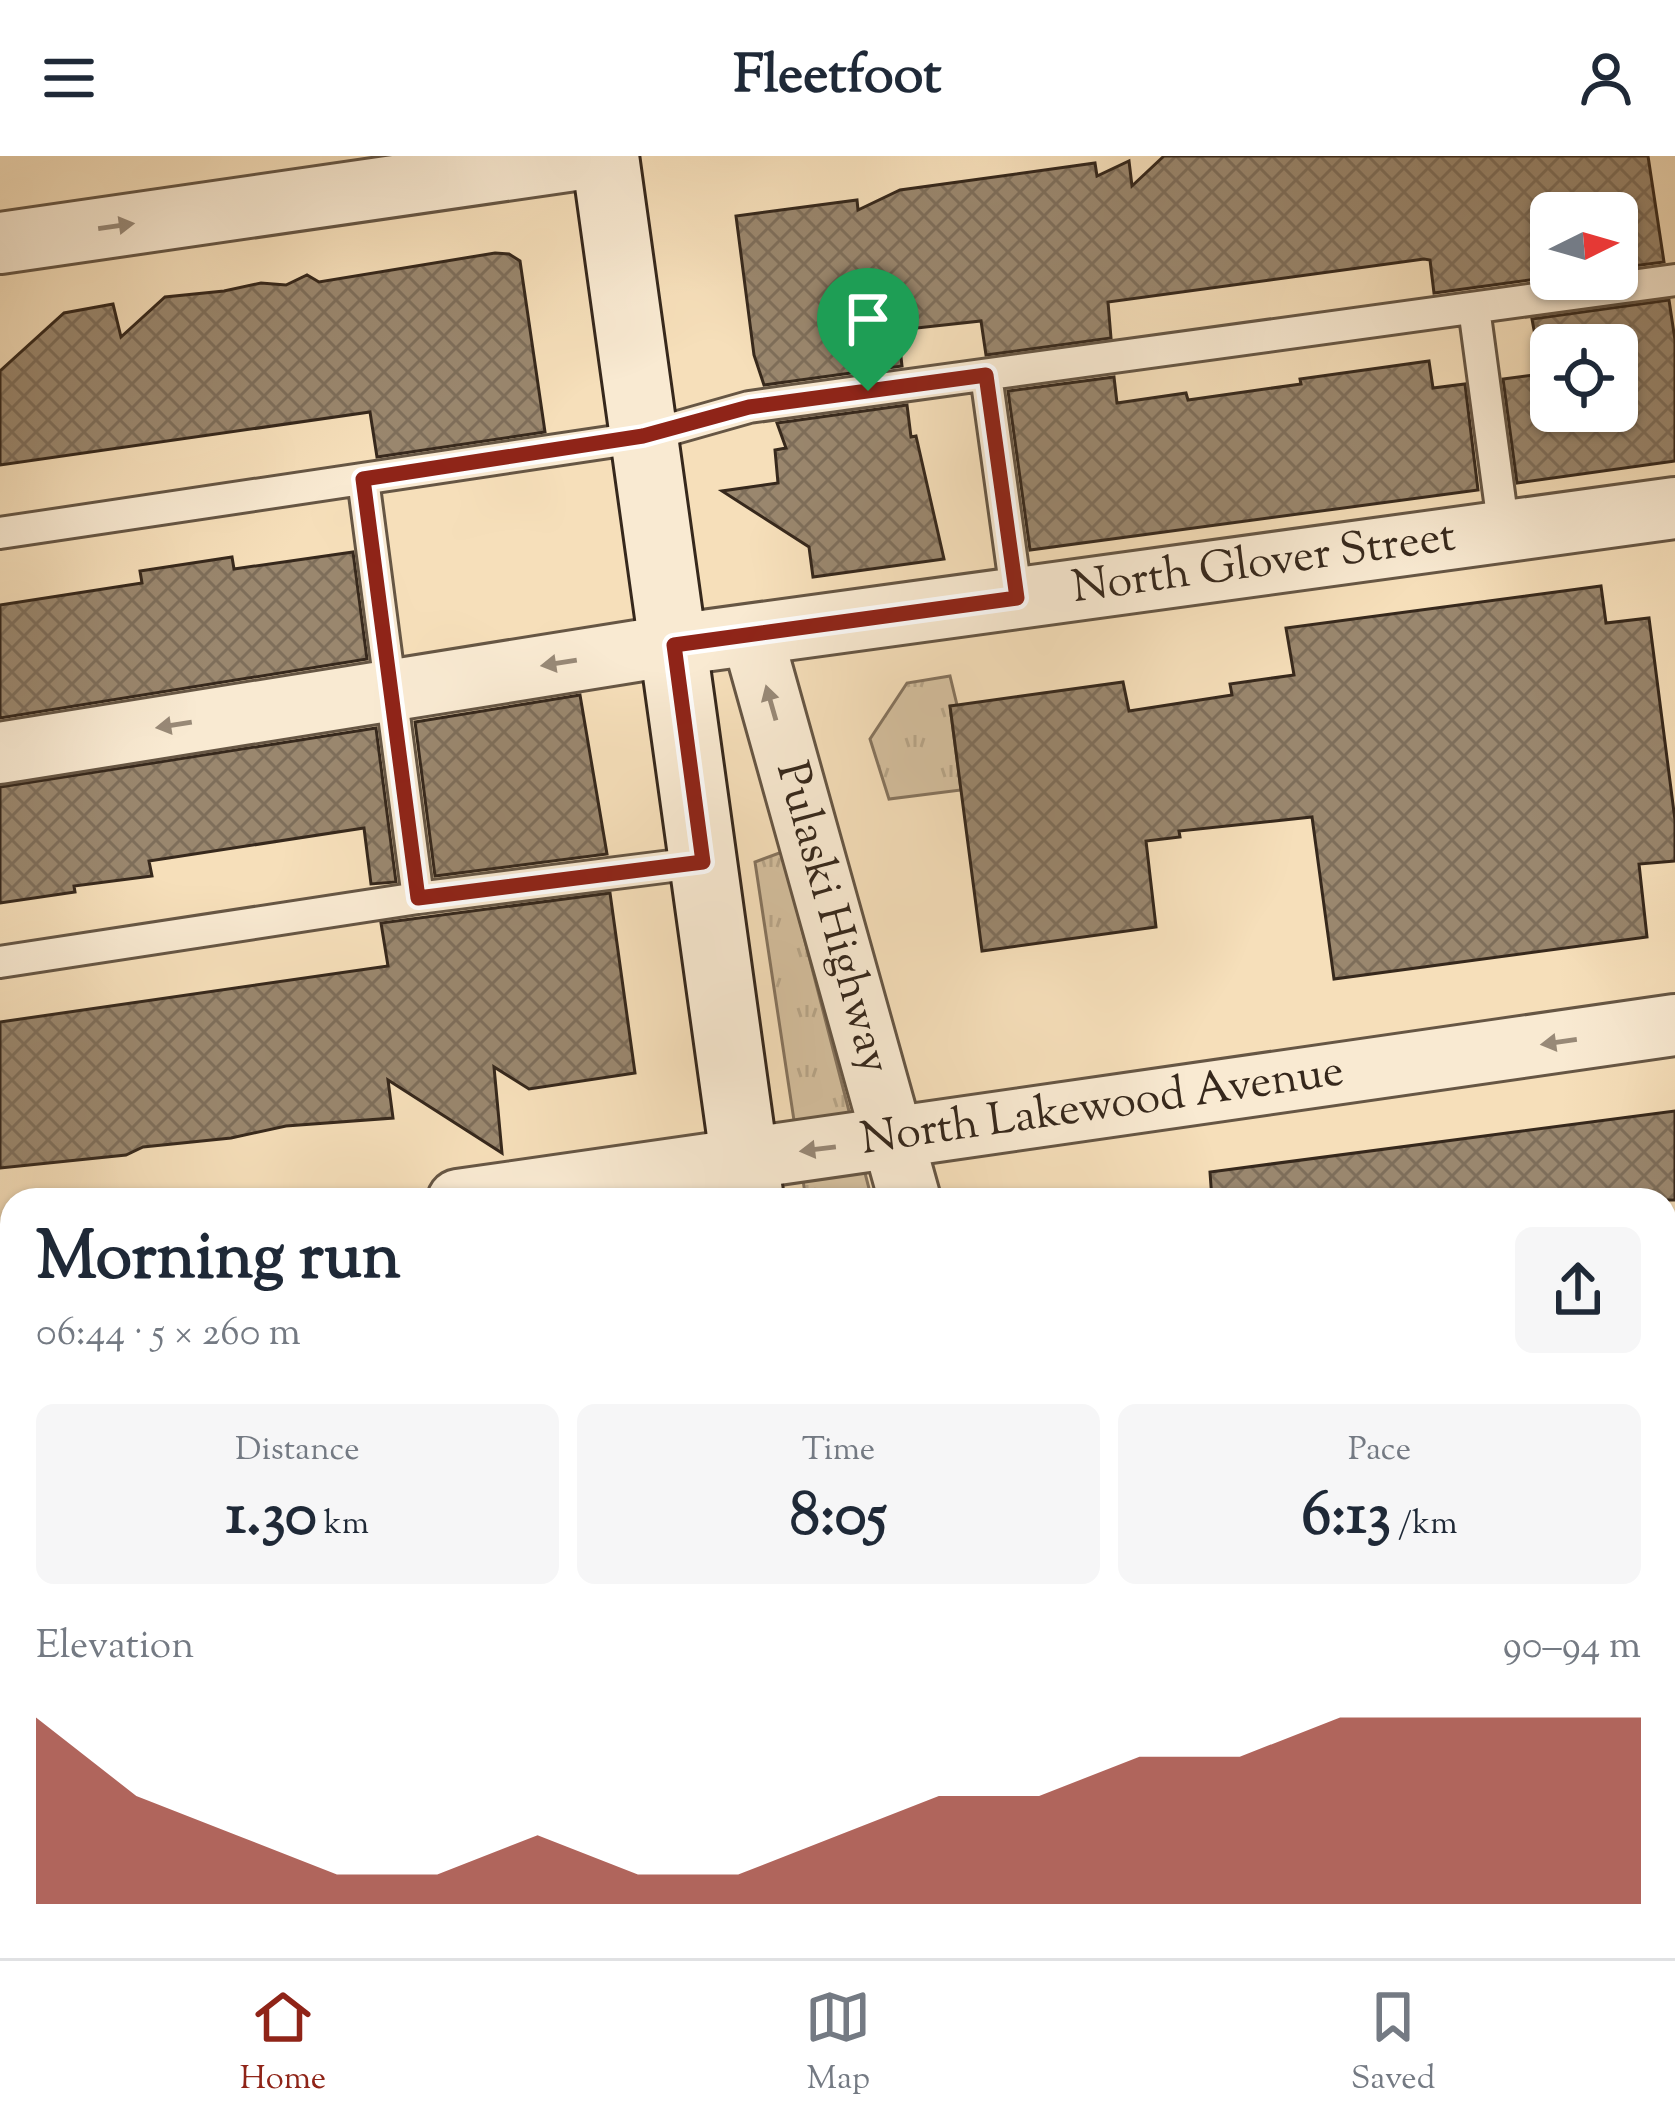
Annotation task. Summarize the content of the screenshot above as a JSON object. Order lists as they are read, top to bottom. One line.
{"streets":{"street":["North Glover Street","Pulaski Highway","North Lakewood Avenue"]},"crossings":[["North Glover Street","Pulaski Highway"],["Pulaski Highway","North Lakewood Avenue"]],"one_way":["Pulaski Highway","North Lakewood Avenue"],"north":"right","page":{"header":"Fleetfoot","heading":["Morning run","06:44 · 5 × 260 m"],"stats":[["Distance","1.30 km"],["Time","8:05"],["Pace","6:13 /km"]],"chart":["Elevation","90–94 m"],"tabs":["Home","Map","Saved"]}}
